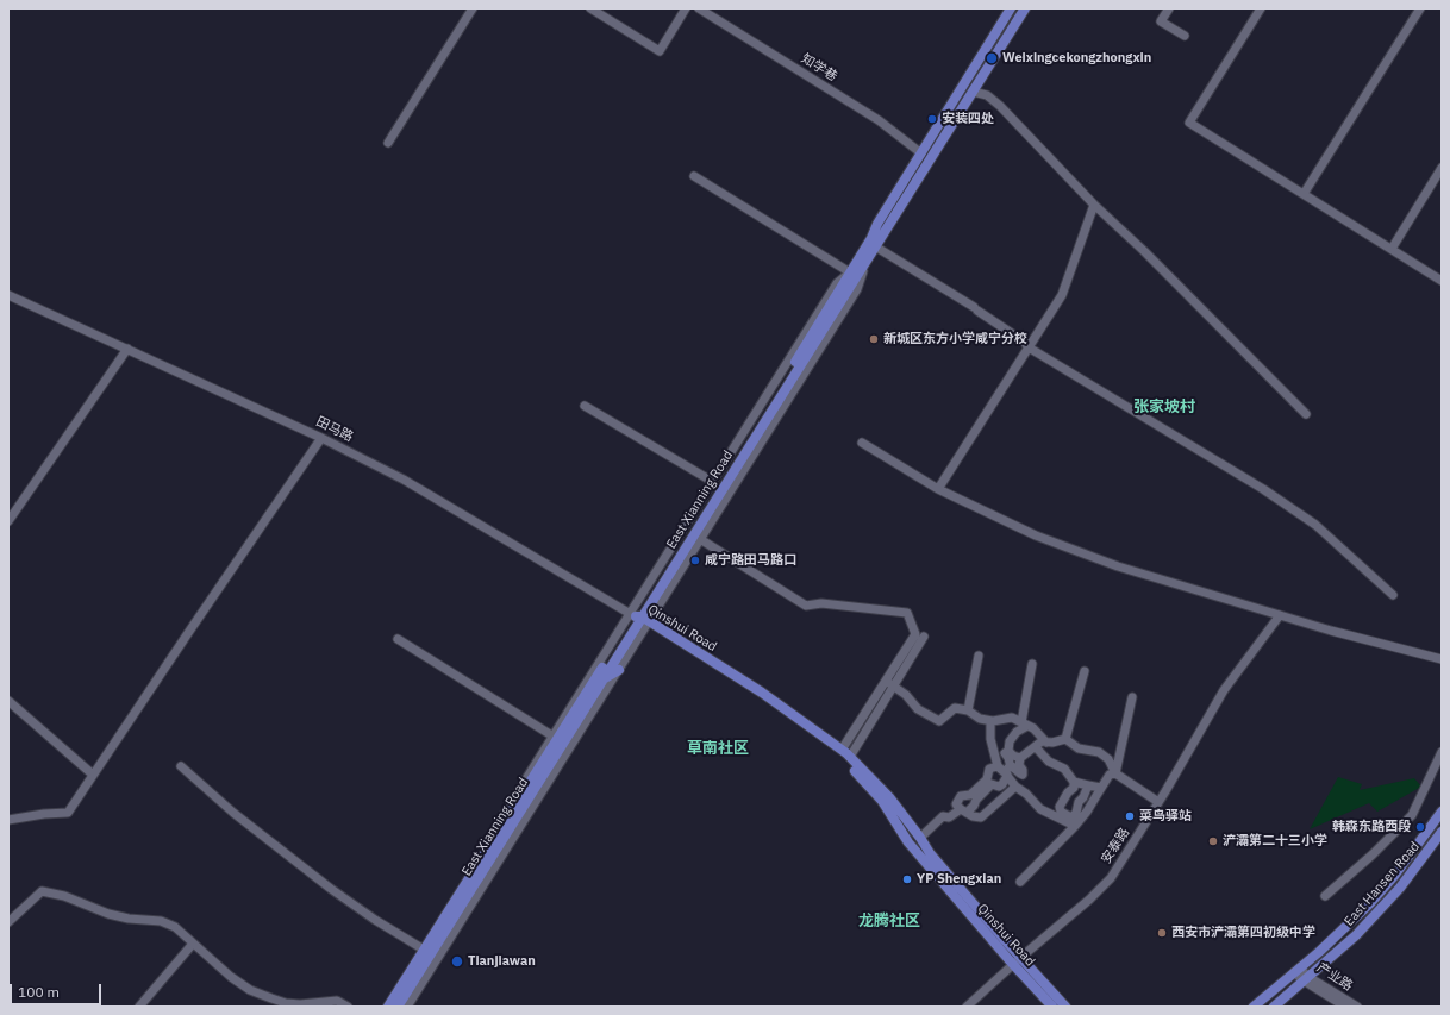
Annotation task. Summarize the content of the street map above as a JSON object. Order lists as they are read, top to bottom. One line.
{"streets":{"main road":["East Xianning Road","Qinshui Road","East Hansen Road"],"street":["知学巷","田马路","安泰路","产业路"]},"crossings":[["知学巷","East Xianning Road"],["田马路","East Xianning Road"],["田马路","Qinshui Road"],["East Xianning Road","Qinshui Road"],["Qinshui Road","安泰路"],["East Hansen Road","产业路"]],"districts":["张家坡村","草南社区","龙腾社区"],"places":["Weixingcekongzhongxin","安装四处","新城区东方小学咸宁分校","咸宁路田马路口","菜鸟驿站","韩森东路西段","浐灞第二十三小学","YP Shengxian","西安市浐灞第四初级中学","Tianjiawan"],"scale_bar":"100 m"}
